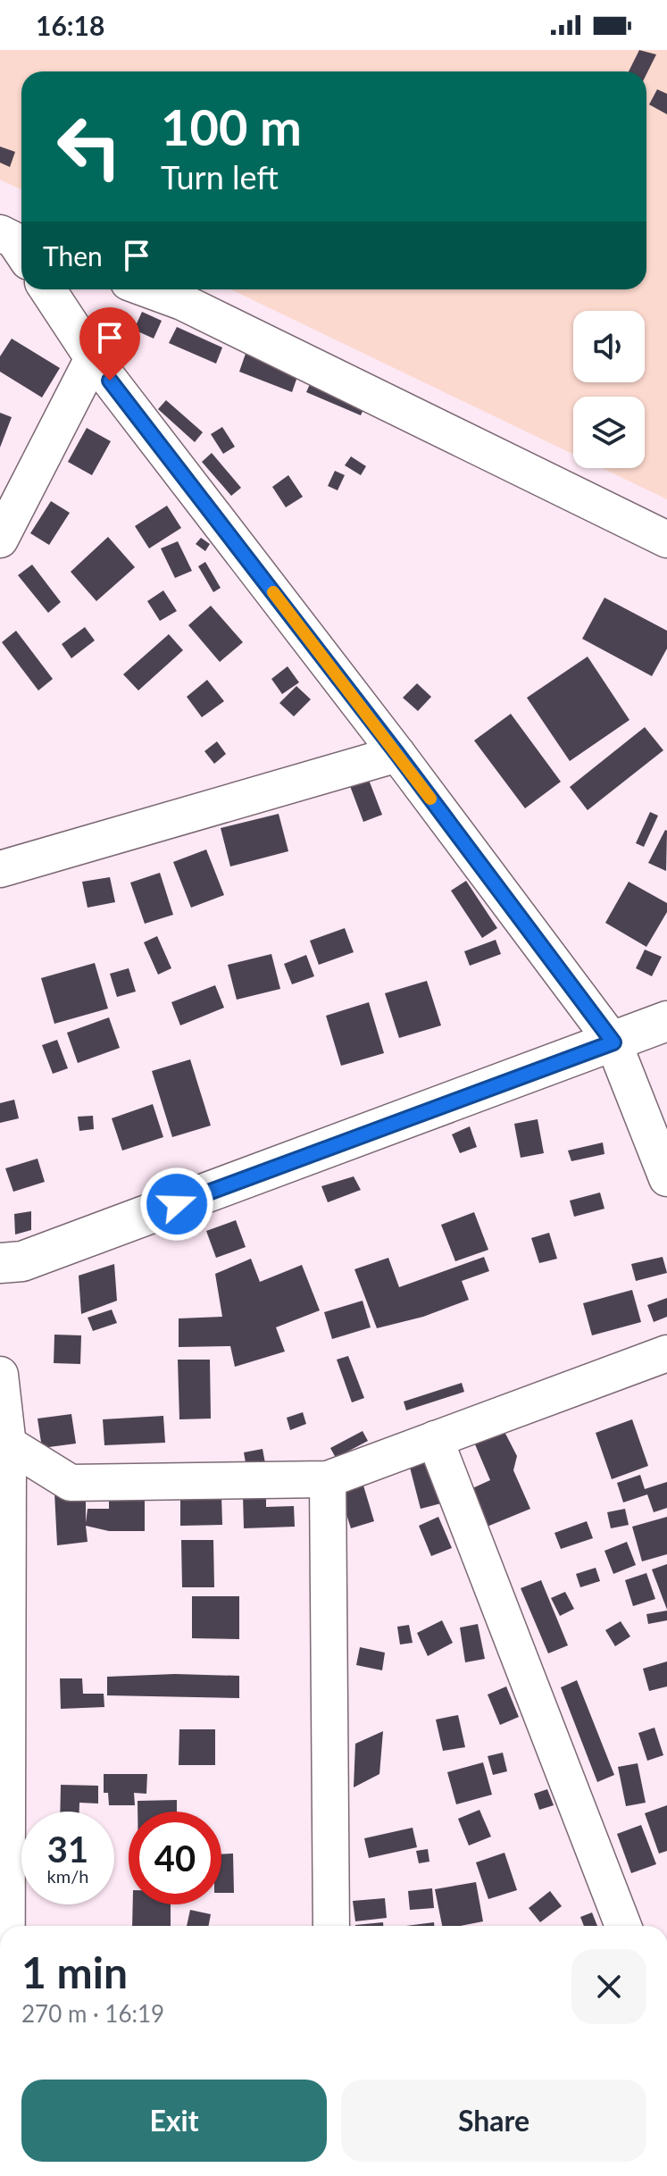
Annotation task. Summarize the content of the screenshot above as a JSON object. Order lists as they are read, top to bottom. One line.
{"page":{"status":"16:18","turn":["100 m","Turn left"],"then":"Then","speed":"31 km/h","limit":"40","heading":["1 min","270 m · 16:19"],"buttons":["Exit","Share"]}}
